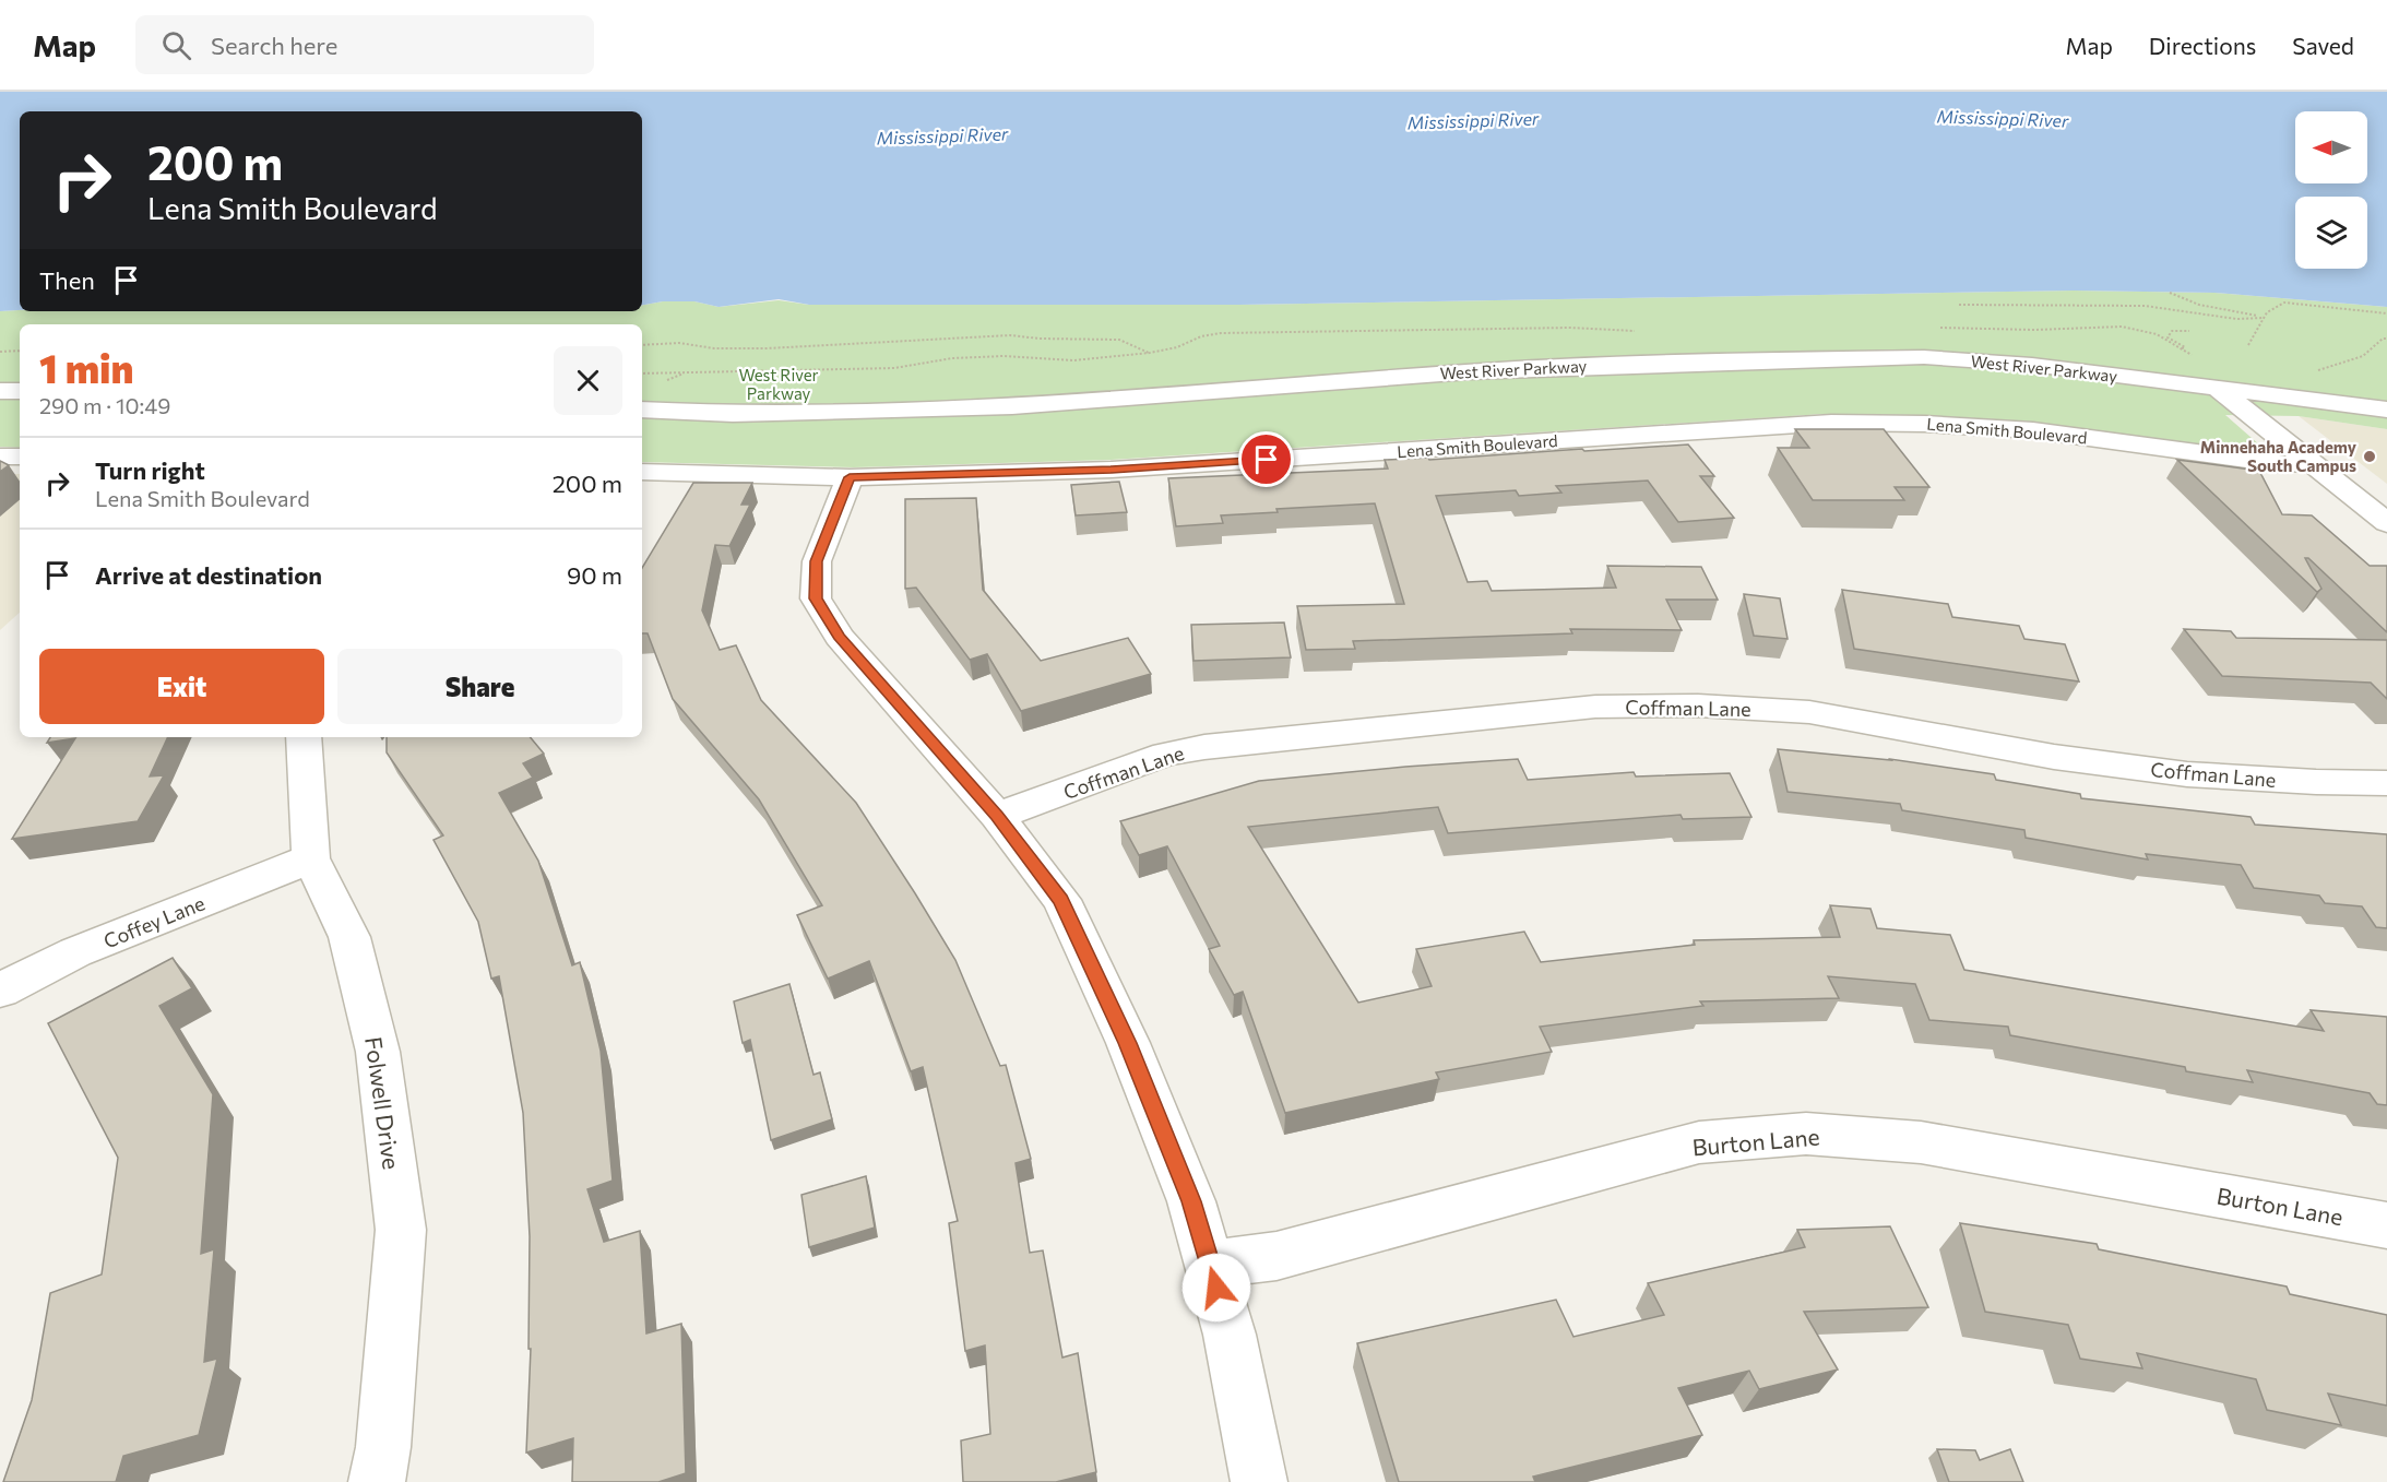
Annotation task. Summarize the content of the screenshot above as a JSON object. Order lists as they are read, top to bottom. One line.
{"streets":{"street":["West River Parkway","Lena Smith Boulevard","Coffman Lane","Coffey Lane","Folwell Drive","Burton Lane"]},"crossings":[["Coffey Lane","Folwell Drive"]],"water":["Mississippi River"],"parks":["West River Parkway"],"places":["Minnehaha Academy South Campus"],"north":"left","page":{"header":"Map","search":"Search here","nav":["Map","Directions","Saved"],"turn":["200 m","Lena Smith Boulevard"],"then":"Then","heading":["1 min","290 m · 10:49"],"list":[{"name":"Turn right","note":"Lena Smith Boulevard","value":"200 m"},{"name":"Arrive at destination","value":"90 m"}],"buttons":["Exit","Share"]}}
